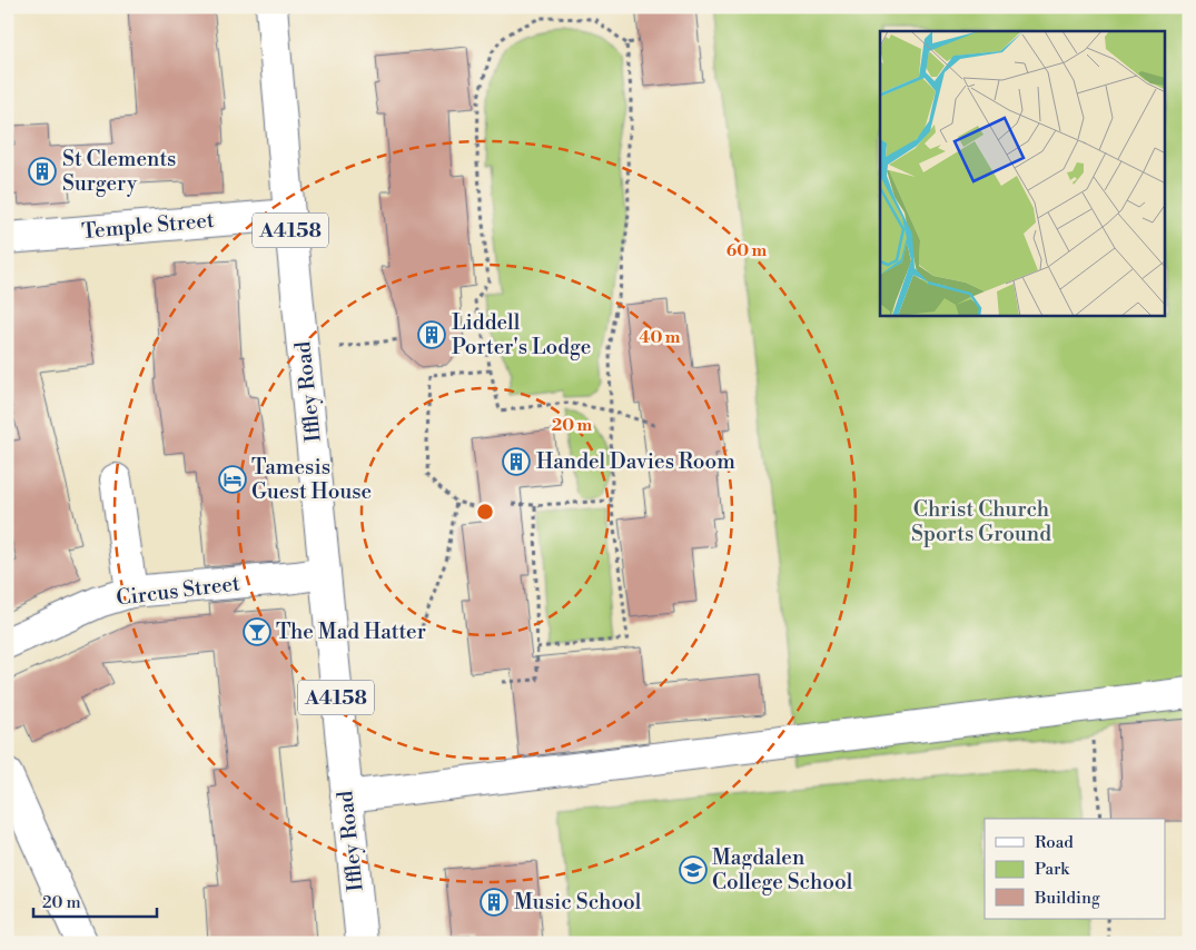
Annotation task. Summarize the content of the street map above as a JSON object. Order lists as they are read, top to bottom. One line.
{"streets":{"main road":["Temple Street","A4158","Iffley Road","Circus Street"]},"crossings":[["Temple Street","Iffley Road"],["Iffley Road","Circus Street"]],"parks":["Christ Church Sports Ground"],"places":{"building":["St Clements Surgery","Liddell Porter's Lodge","Handel Davies Room","Music School"],"hotel":["Tamesis Guest House"],"bar":["The Mad Hatter"],"school or university":["Magdalen College School"]},"legend":["Road","Park","Building"],"scale_bar":"20 m","rings":["60 m","40 m","20 m"]}
